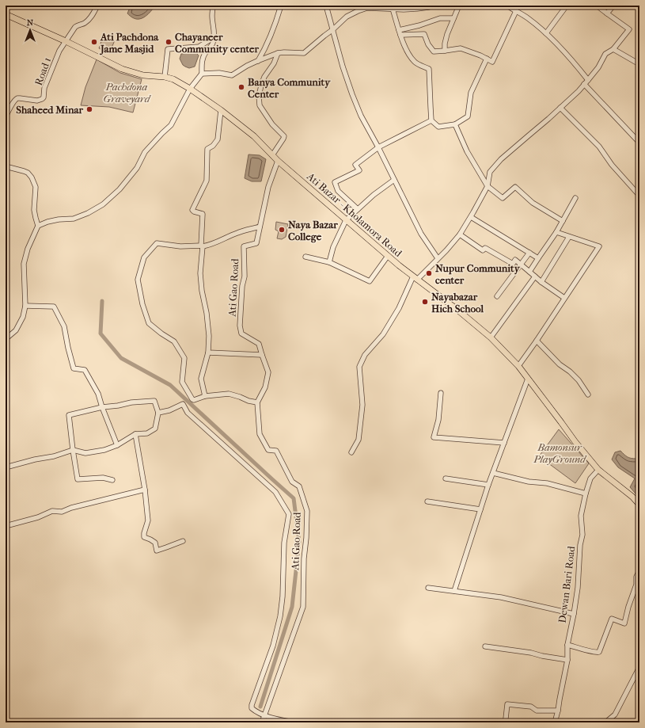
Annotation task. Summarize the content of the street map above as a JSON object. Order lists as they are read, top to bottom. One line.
{"streets":{"main road":["Ati Bazar - Kholamora Road"],"street":["Road 1","Ati Gao Road","Dewan Bari Road"]},"crossings":[["Road 1","Ati Bazar - Kholamora Road"],["Ati Bazar - Kholamora Road","Dewan Bari Road"]],"parks":["Pachdona Graveyard","Bamonsur PlayGround"],"places":["Ati Pachdona Jame Masjid","Chayaneer Community center","Banya Community Center","Shaheed Minar","Naya Bazar College","Nupur Community center","Nayabazar Hich School"],"north":"top"}
